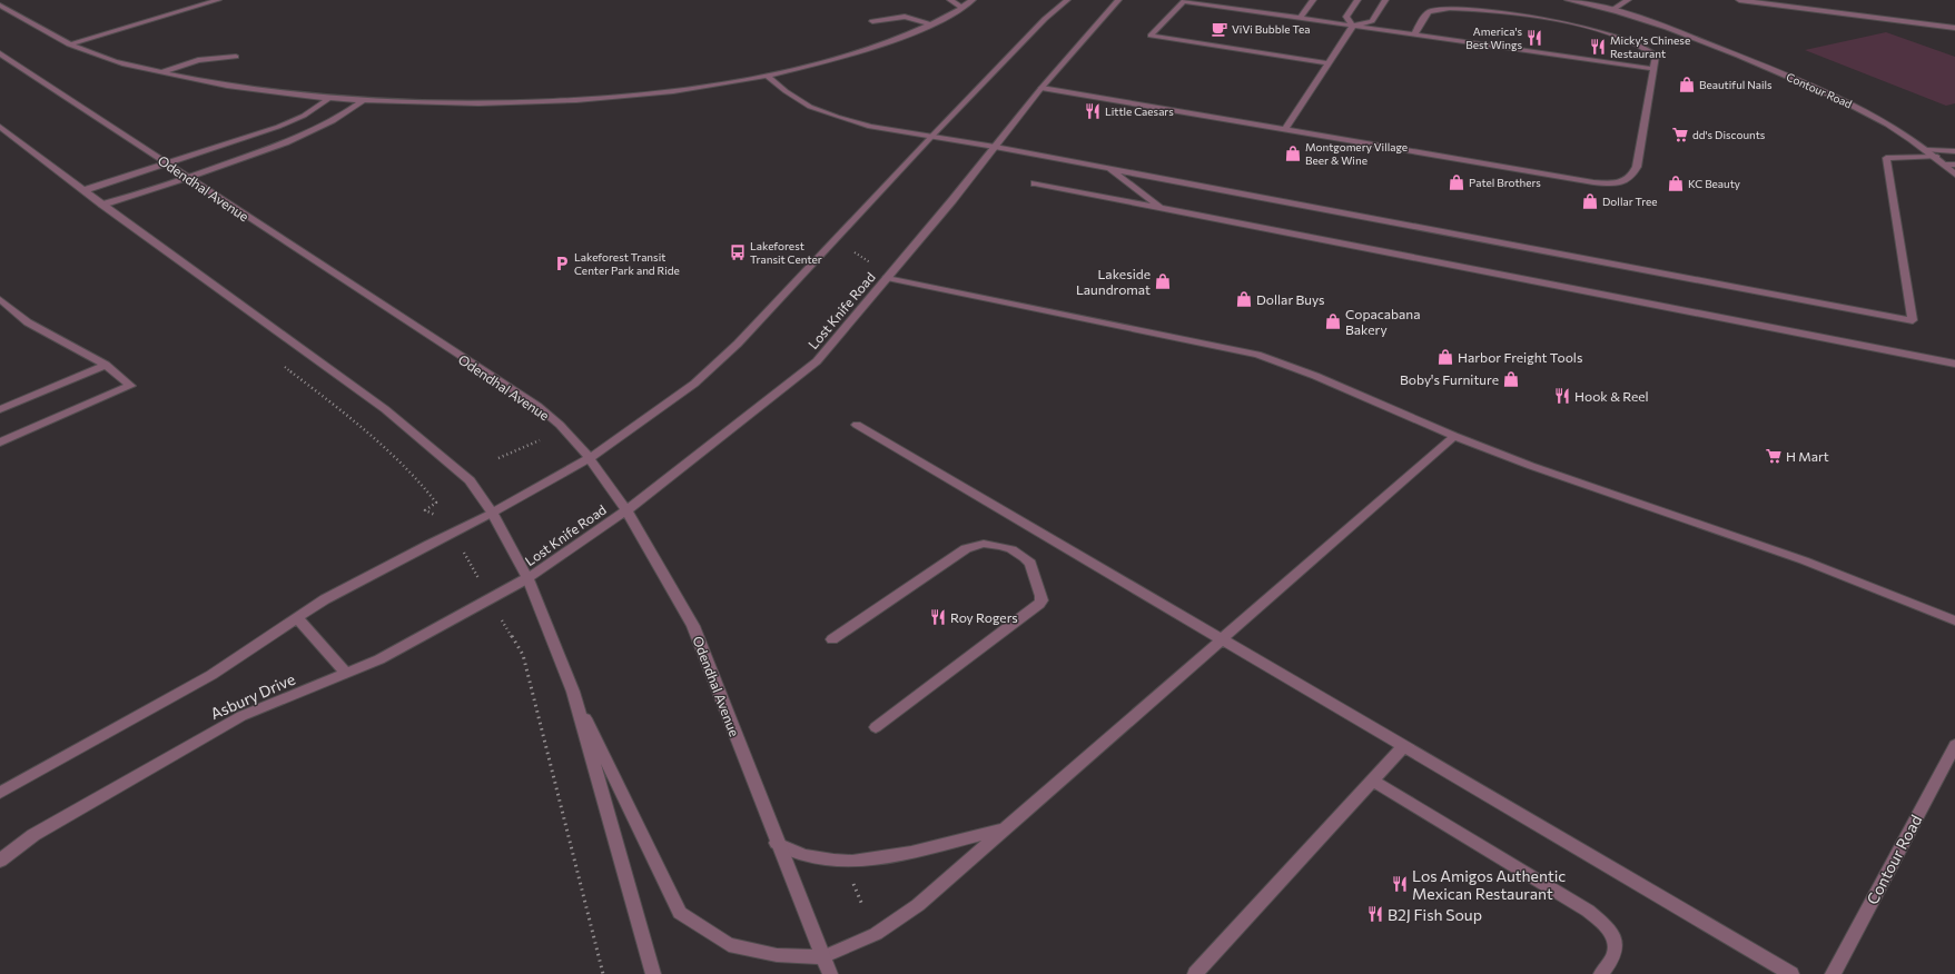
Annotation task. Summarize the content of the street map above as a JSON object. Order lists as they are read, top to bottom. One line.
{"streets":{"street":["Contour Road","Odendhal Avenue","Lost Knife Road","Asbury Drive"]},"crossings":[["Odendhal Avenue","Lost Knife Road"],["Lost Knife Road","Asbury Drive"]],"places":{"cafe":["ViVi Bubble Tea"],"restaurant":["America's Best Wings","Micky's Chinese Restaurant","Little Caesars","Hook & Reel","Roy Rogers","Los Amigos Authentic Mexican Restaurant","B2J Fish Soup"],"shop":["Beautiful Nails","Montgomery Village Beer & Wine","Patel Brothers","KC Beauty","Dollar Tree","Lakeside Laundromat","Dollar Buys","Copacabana Bakery","Harbor Freight Tools","Boby's Furniture"],"supermarket":["dd's Discounts","H Mart"],"bus stop":["Lakeforest Transit Center"],"parking":["Lakeforest Transit Center Park and Ride"]}}
